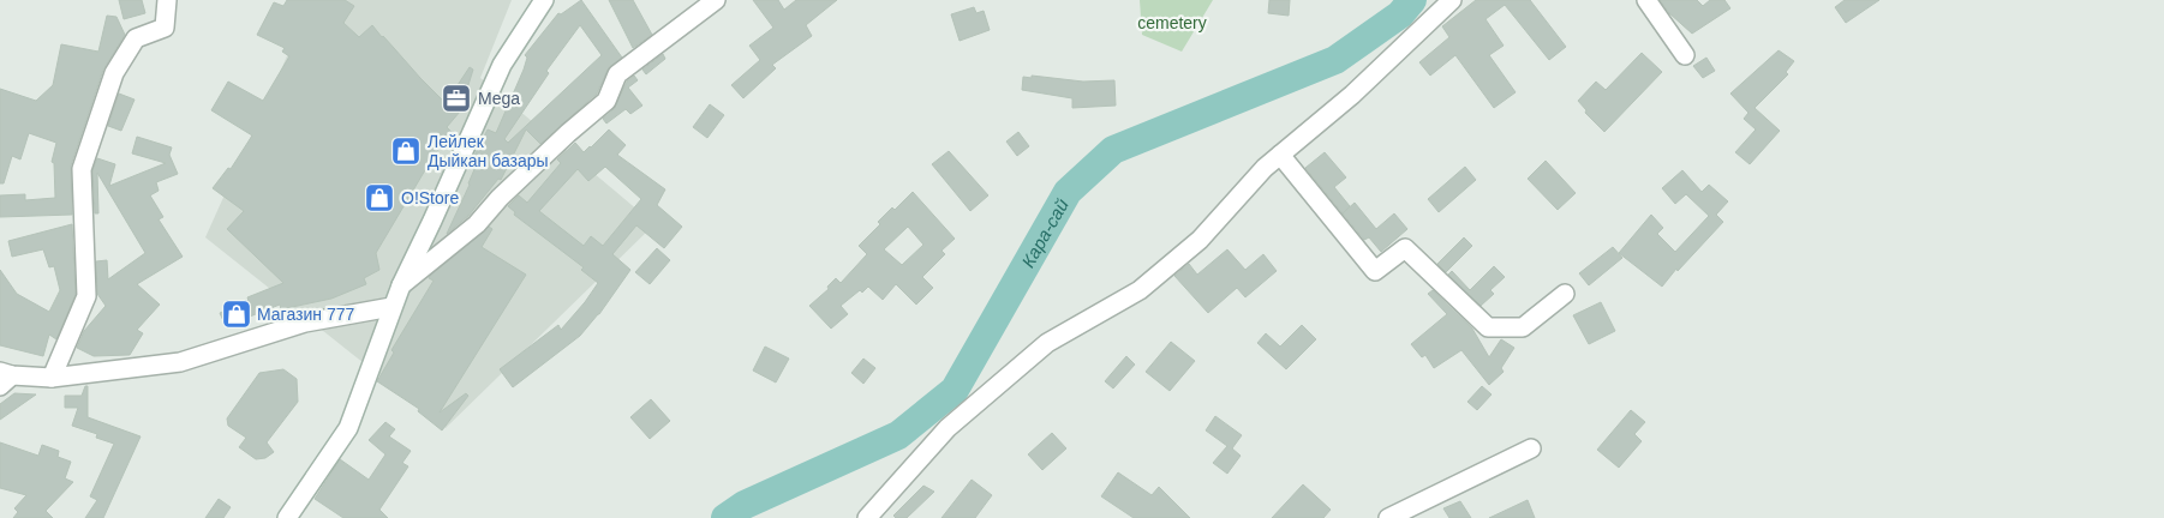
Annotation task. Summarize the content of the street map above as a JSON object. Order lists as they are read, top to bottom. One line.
{"water":["Кара-сай"],"parks":["cemetery"],"places":{"office":["Mega"],"shop":["Лейлек Дыйкан базары","O!Store","Магазин 777"]}}
